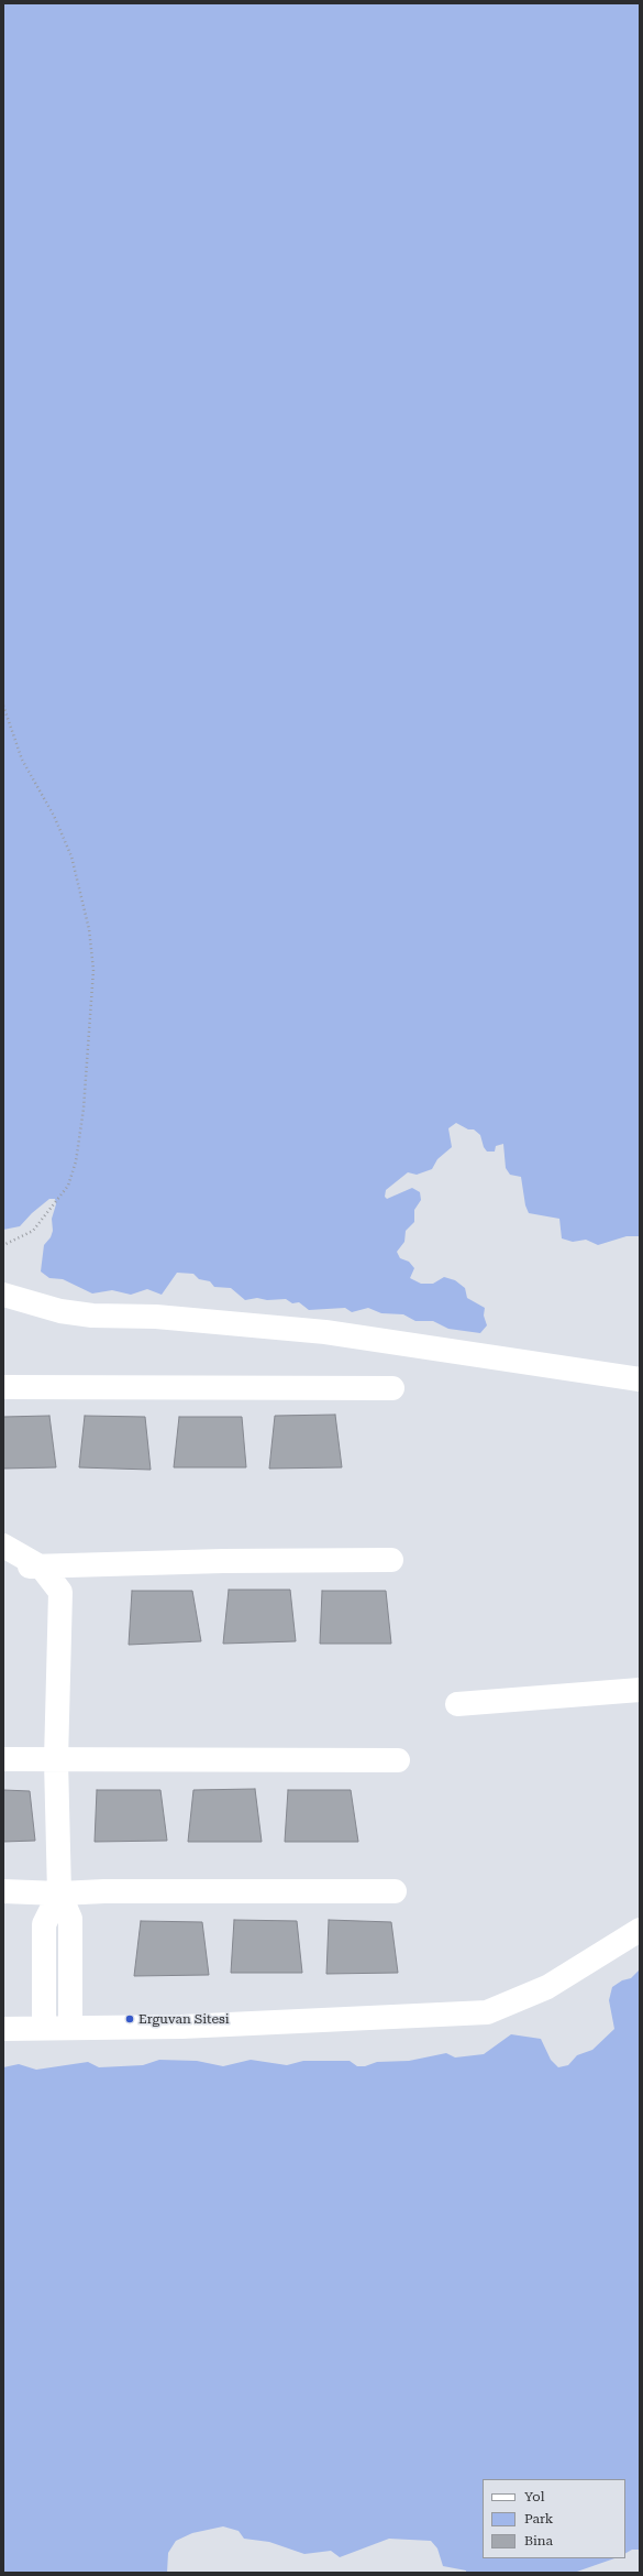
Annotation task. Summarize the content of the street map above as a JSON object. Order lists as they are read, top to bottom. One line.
{"places":["Erguvan Sitesi"],"legend":["Yol","Park","Bina"]}
